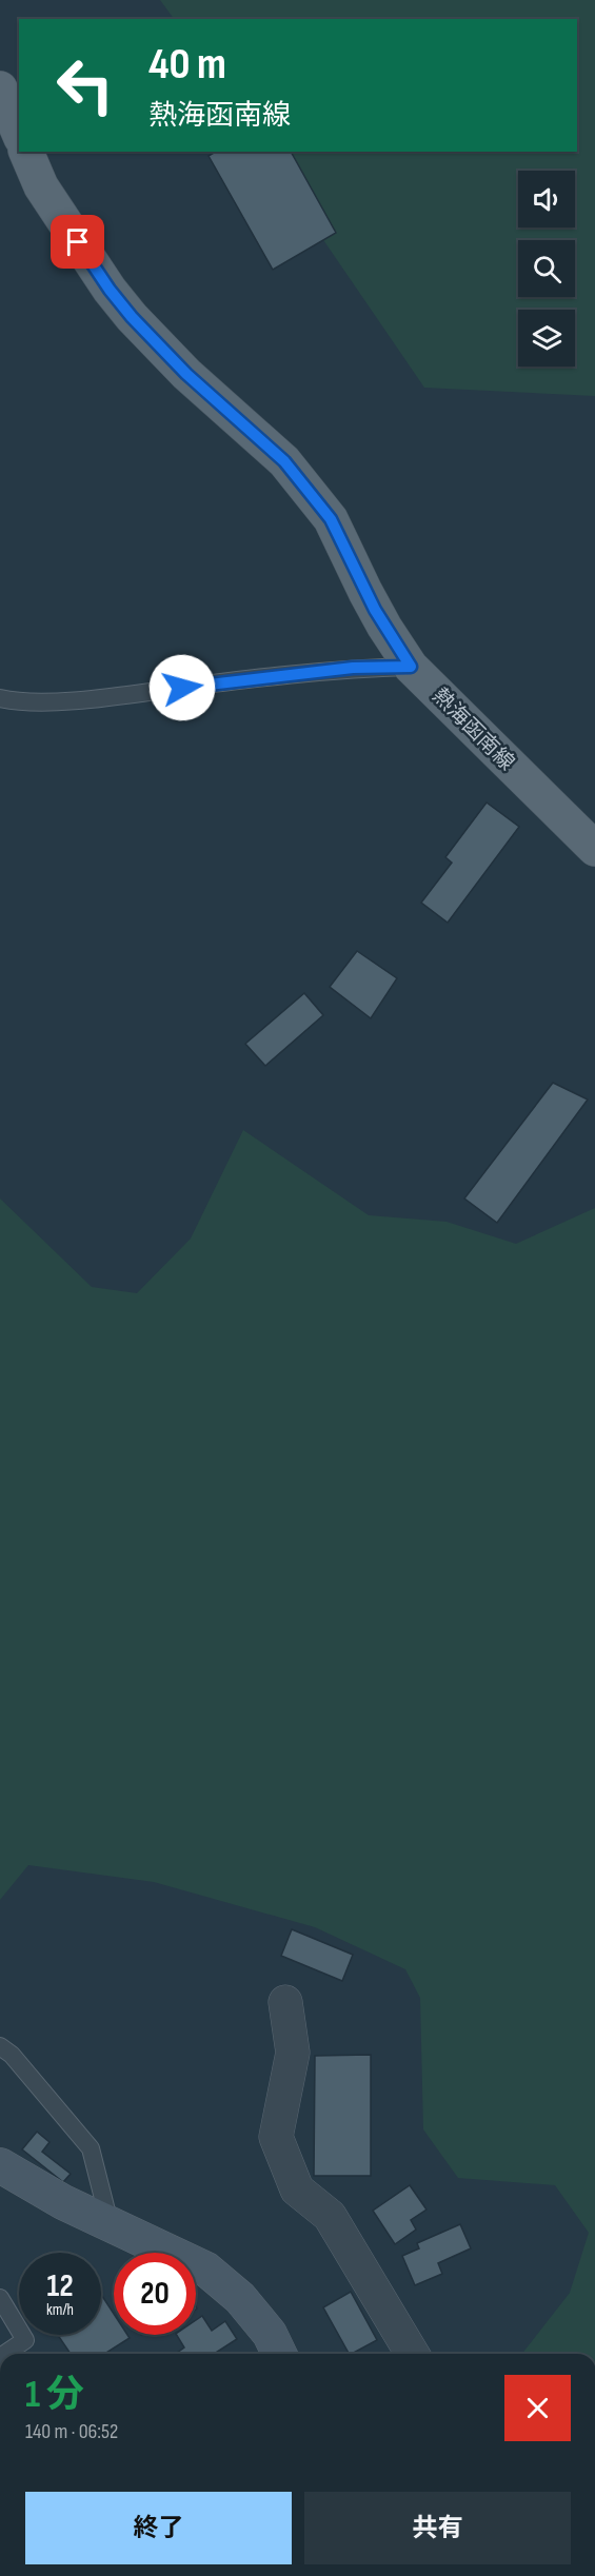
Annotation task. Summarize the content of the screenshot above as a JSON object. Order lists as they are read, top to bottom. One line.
{"streets":{"main road":["熱海函南線"]},"page":{"turn":["40 m","熱海函南線"],"speed":"12 km/h","limit":"20","heading":["1 分","140 m · 06:52"],"buttons":["終了","共有"]}}
